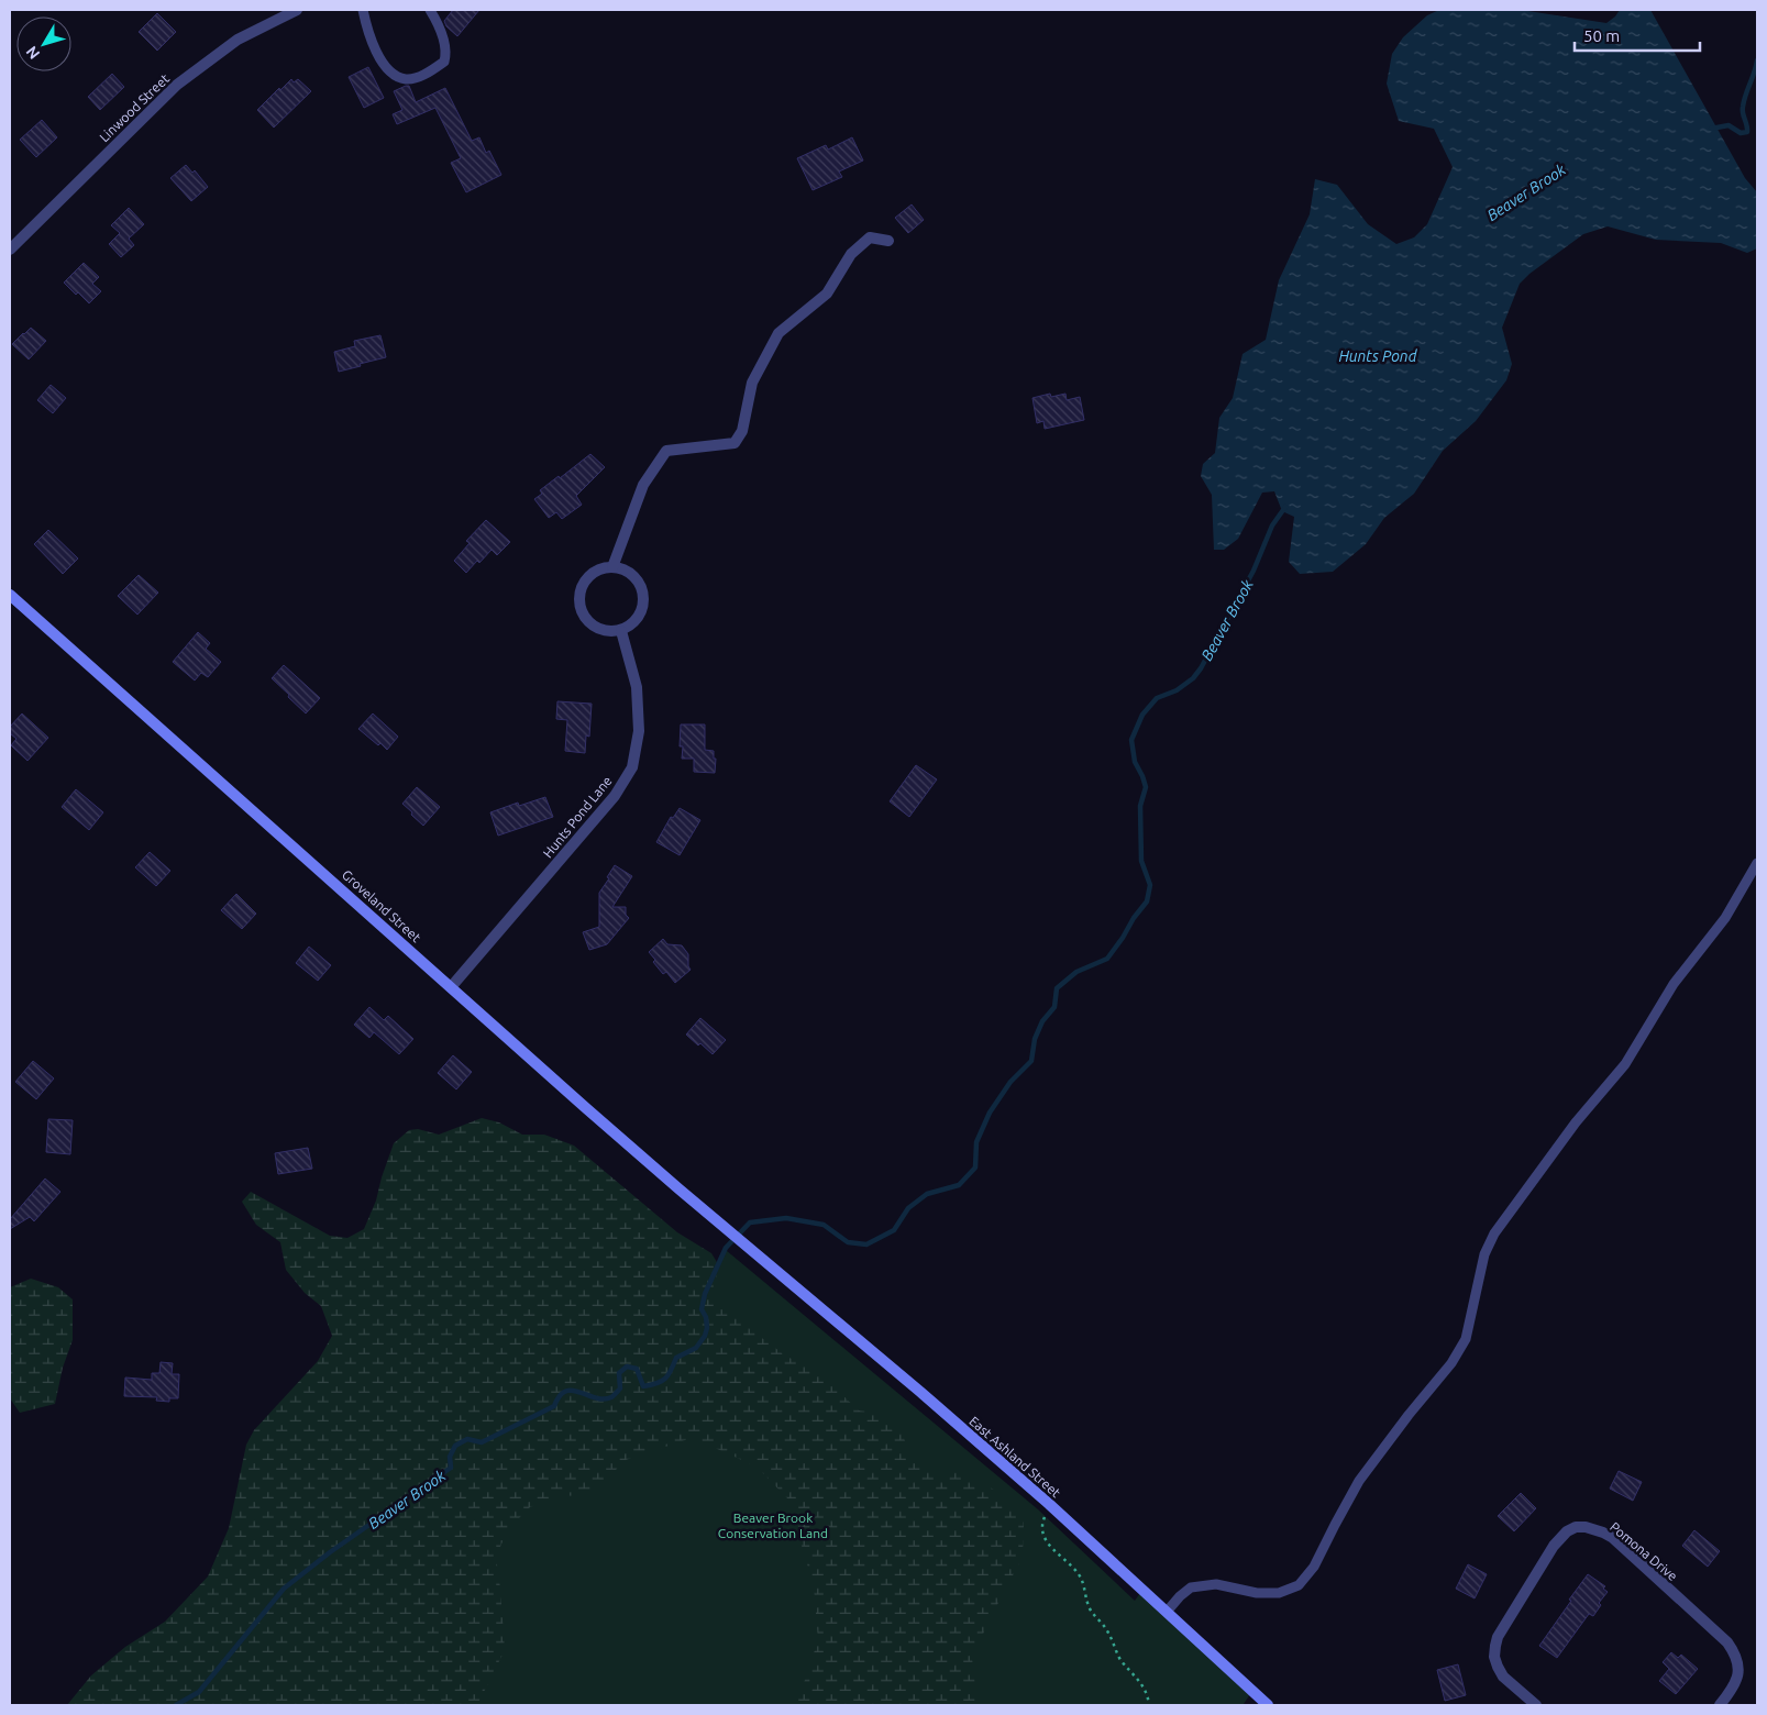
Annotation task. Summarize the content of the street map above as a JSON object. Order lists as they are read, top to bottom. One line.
{"streets":{"main road":["Groveland Street","East Ashland Street"],"street":["Linwood Street","Hunts Pond Lane","Pomona Drive"]},"crossings":[["Hunts Pond Lane","Groveland Street"],["Groveland Street","East Ashland Street"]],"water":["Beaver Brook","Hunts Pond"],"parks":["Beaver Brook Conservation Land"],"scale_bar":"50 m","north":"bottom left"}
